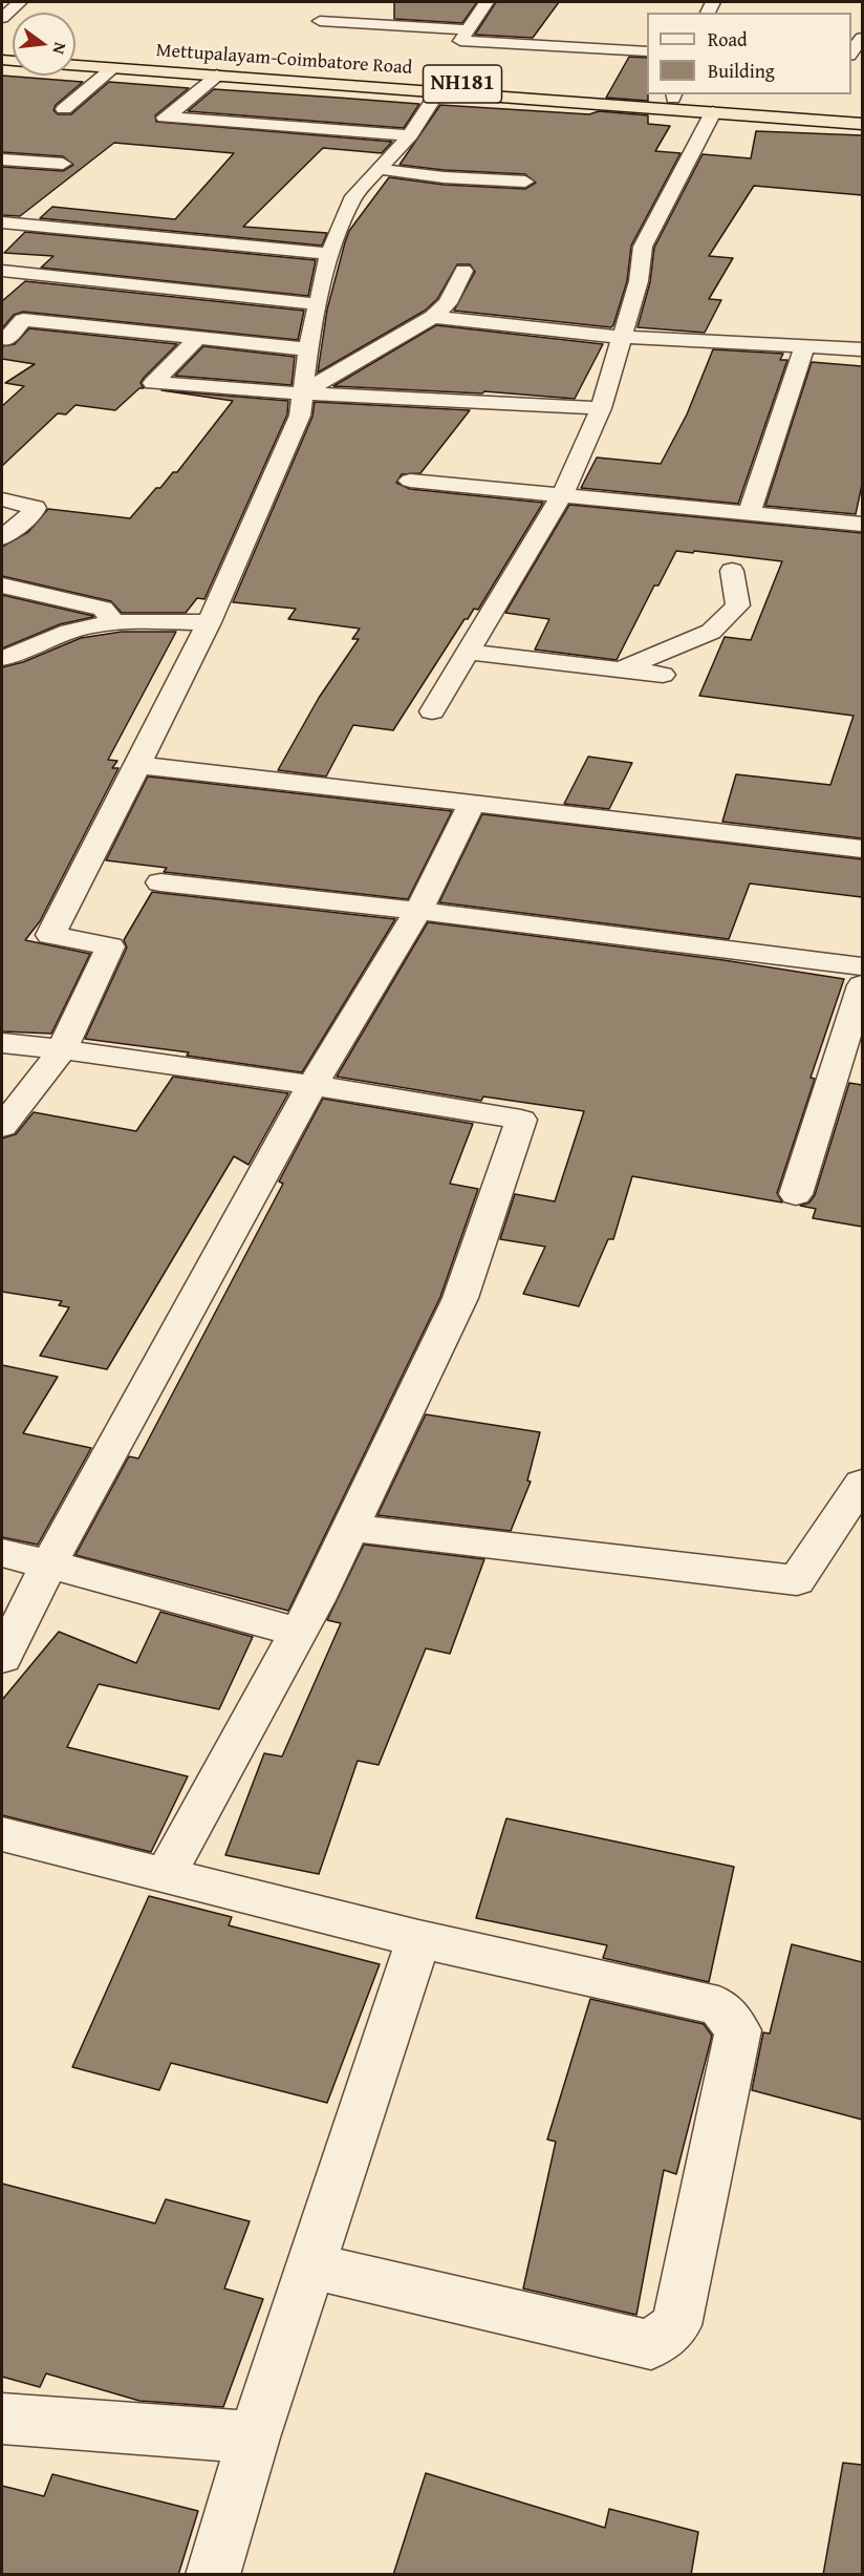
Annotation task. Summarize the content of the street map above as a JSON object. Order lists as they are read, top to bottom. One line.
{"streets":{"highway":["Mettupalayam-Coimbatore Road","NH181"]},"crossings":[["Mettupalayam-Coimbatore Road","NH181"]],"legend":["Road","Building"],"north":"right"}
